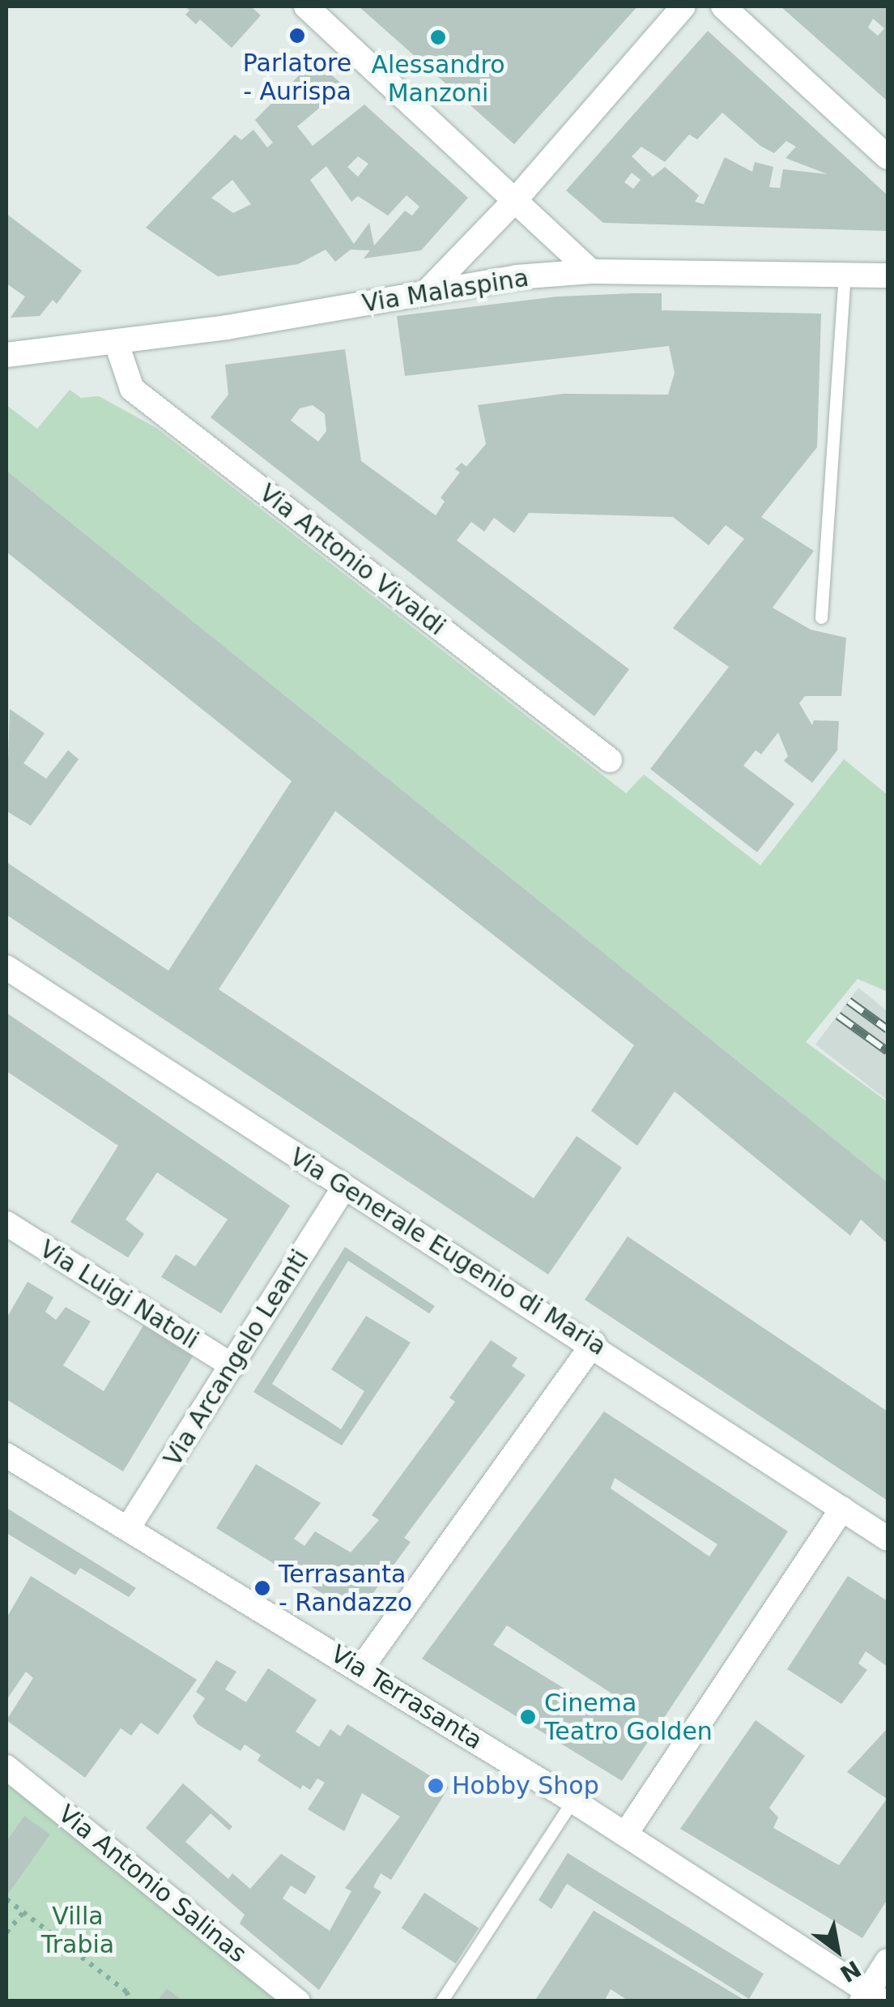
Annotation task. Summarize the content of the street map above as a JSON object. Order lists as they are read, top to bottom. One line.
{"streets":{"street":["Via Malaspina","Via Antonio Vivaldi","Via Generale Eugenio di Maria","Via Luigi Natoli","Via Arcangelo Leanti","Via Terrasanta","Via Antonio Salinas"]},"crossings":[["Via Malaspina","Via Antonio Vivaldi"],["Via Generale Eugenio di Maria","Via Arcangelo Leanti"],["Via Luigi Natoli","Via Arcangelo Leanti"],["Via Arcangelo Leanti","Via Terrasanta"]],"parks":["Villa Trabia"],"places":["Parlatore - Aurispa","Alessandro Manzoni","Terrasanta - Randazzo","Cinema Teatro Golden","Hobby Shop"],"north":"bottom right"}
